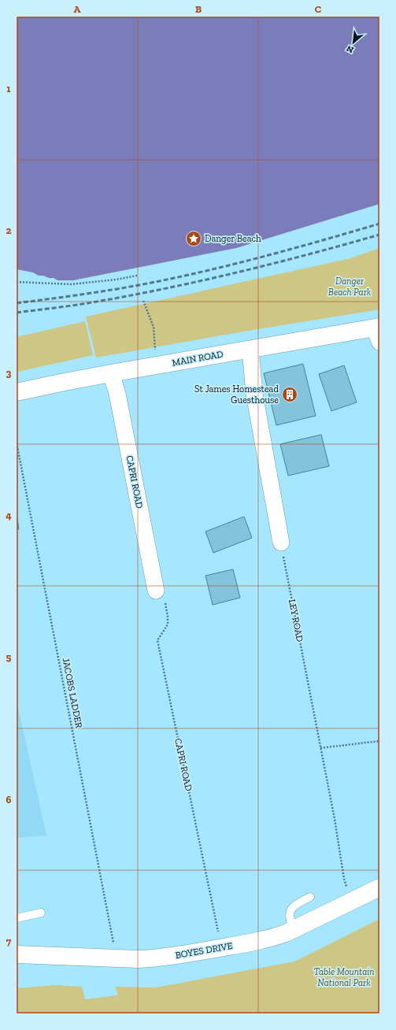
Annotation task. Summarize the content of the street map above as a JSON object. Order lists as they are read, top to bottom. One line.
{"streets":{"main road":["MAIN ROAD","BOYES DRIVE"],"street":["CAPRI ROAD"],"path":["LEY ROAD","JACOBS LADDER"]},"crossings":[["MAIN ROAD","CAPRI ROAD"]],"parks":["Danger Beach Park","Table Mountain National Park"],"places":{"place":["Danger Beach"],"building":["St James Homestead Guesthouse"]},"north":"bottom left","grid":{"columns":["A","B","C"],"rows":["1","2","3","4","5","6","7"]}}
